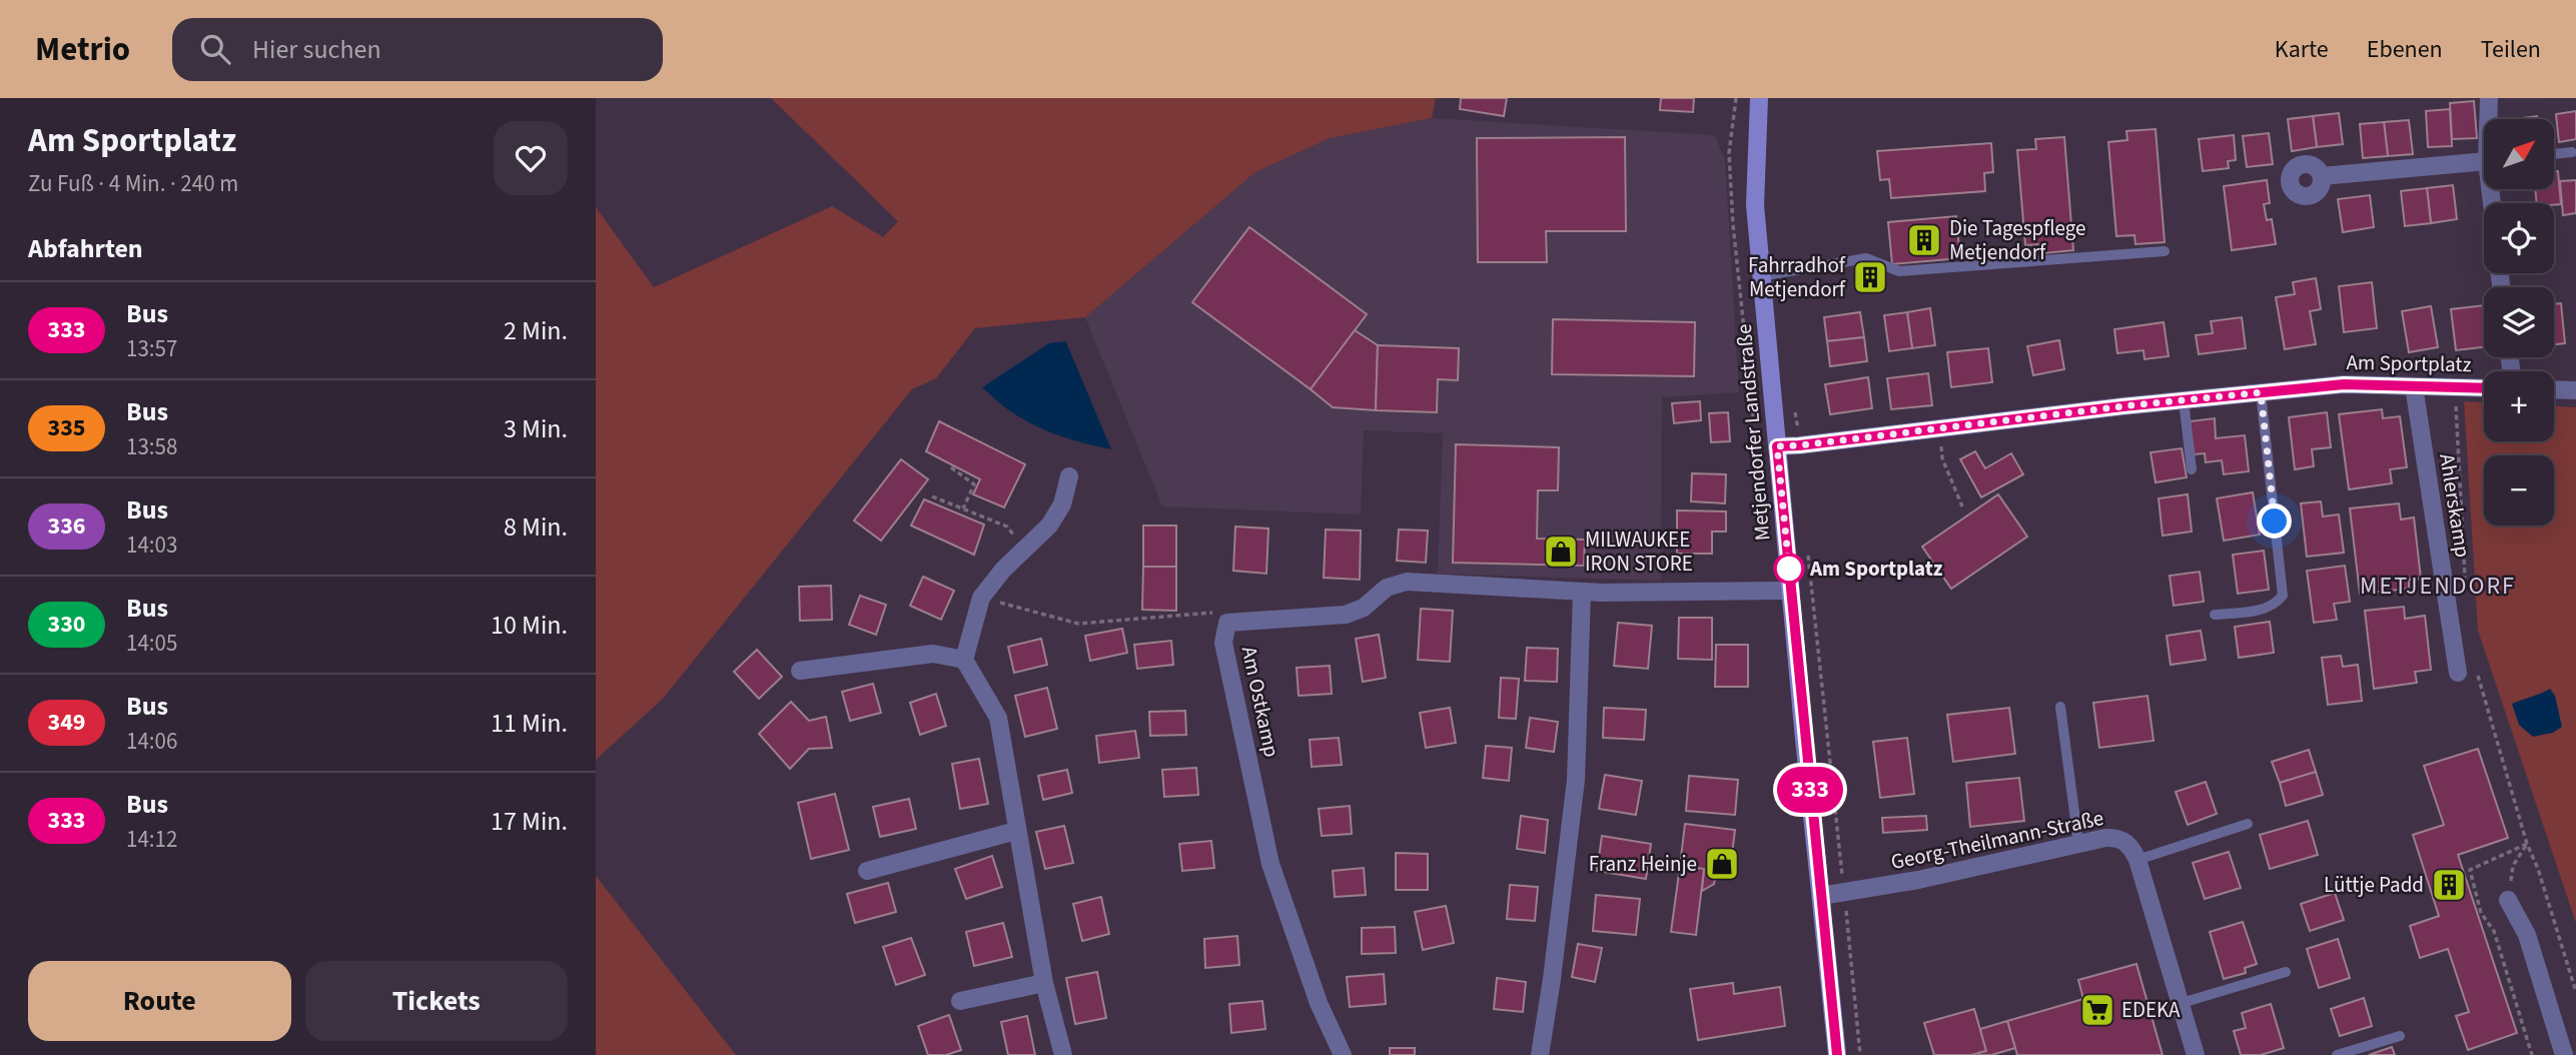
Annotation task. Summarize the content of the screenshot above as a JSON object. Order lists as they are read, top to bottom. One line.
{"streets":{"main road":["Metjendorfer Landstraße"],"street":["Am Sportplatz","Ahlerskamp","Am Ostkamp","Georg-Theilmann-Straße"]},"crossings":[["Am Sportplatz","Metjendorfer Landstraße"],["Am Sportplatz","Ahlerskamp"],["Metjendorfer Landstraße","Am Ostkamp"],["Metjendorfer Landstraße","Georg-Theilmann-Straße"]],"districts":["METJENDORF"],"places":{"building":["Die Tagespflege Metjendorf","Fahrradhof Metjendorf","Lüttje Padd"],"shop":["MILWAUKEE IRON STORE","Franz Heinje"],"other":["Am Sportplatz"],"supermarket":["EDEKA"]},"lines":["bus line 333"],"north":"top right","page":{"header":"Metrio","search":"Hier suchen","nav":["Karte","Ebenen","Teilen"],"heading":[["Am Sportplatz","Zu Fuß · 4 Min. · 240 m"],"Abfahrten"],"on_map":"333","map_buttons":["+","−"],"list":[{"mark":"333","name":"Bus","note":"13:57","value":"2 Min."},{"mark":"335","name":"Bus","note":"13:58","value":"3 Min."},{"mark":"336","name":"Bus","note":"14:03","value":"8 Min."},{"mark":"330","name":"Bus","note":"14:05","value":"10 Min."},{"mark":"349","name":"Bus","note":"14:06","value":"11 Min."},{"mark":"333","name":"Bus","note":"14:12","value":"17 Min."}],"buttons":["Route","Tickets"]}}
